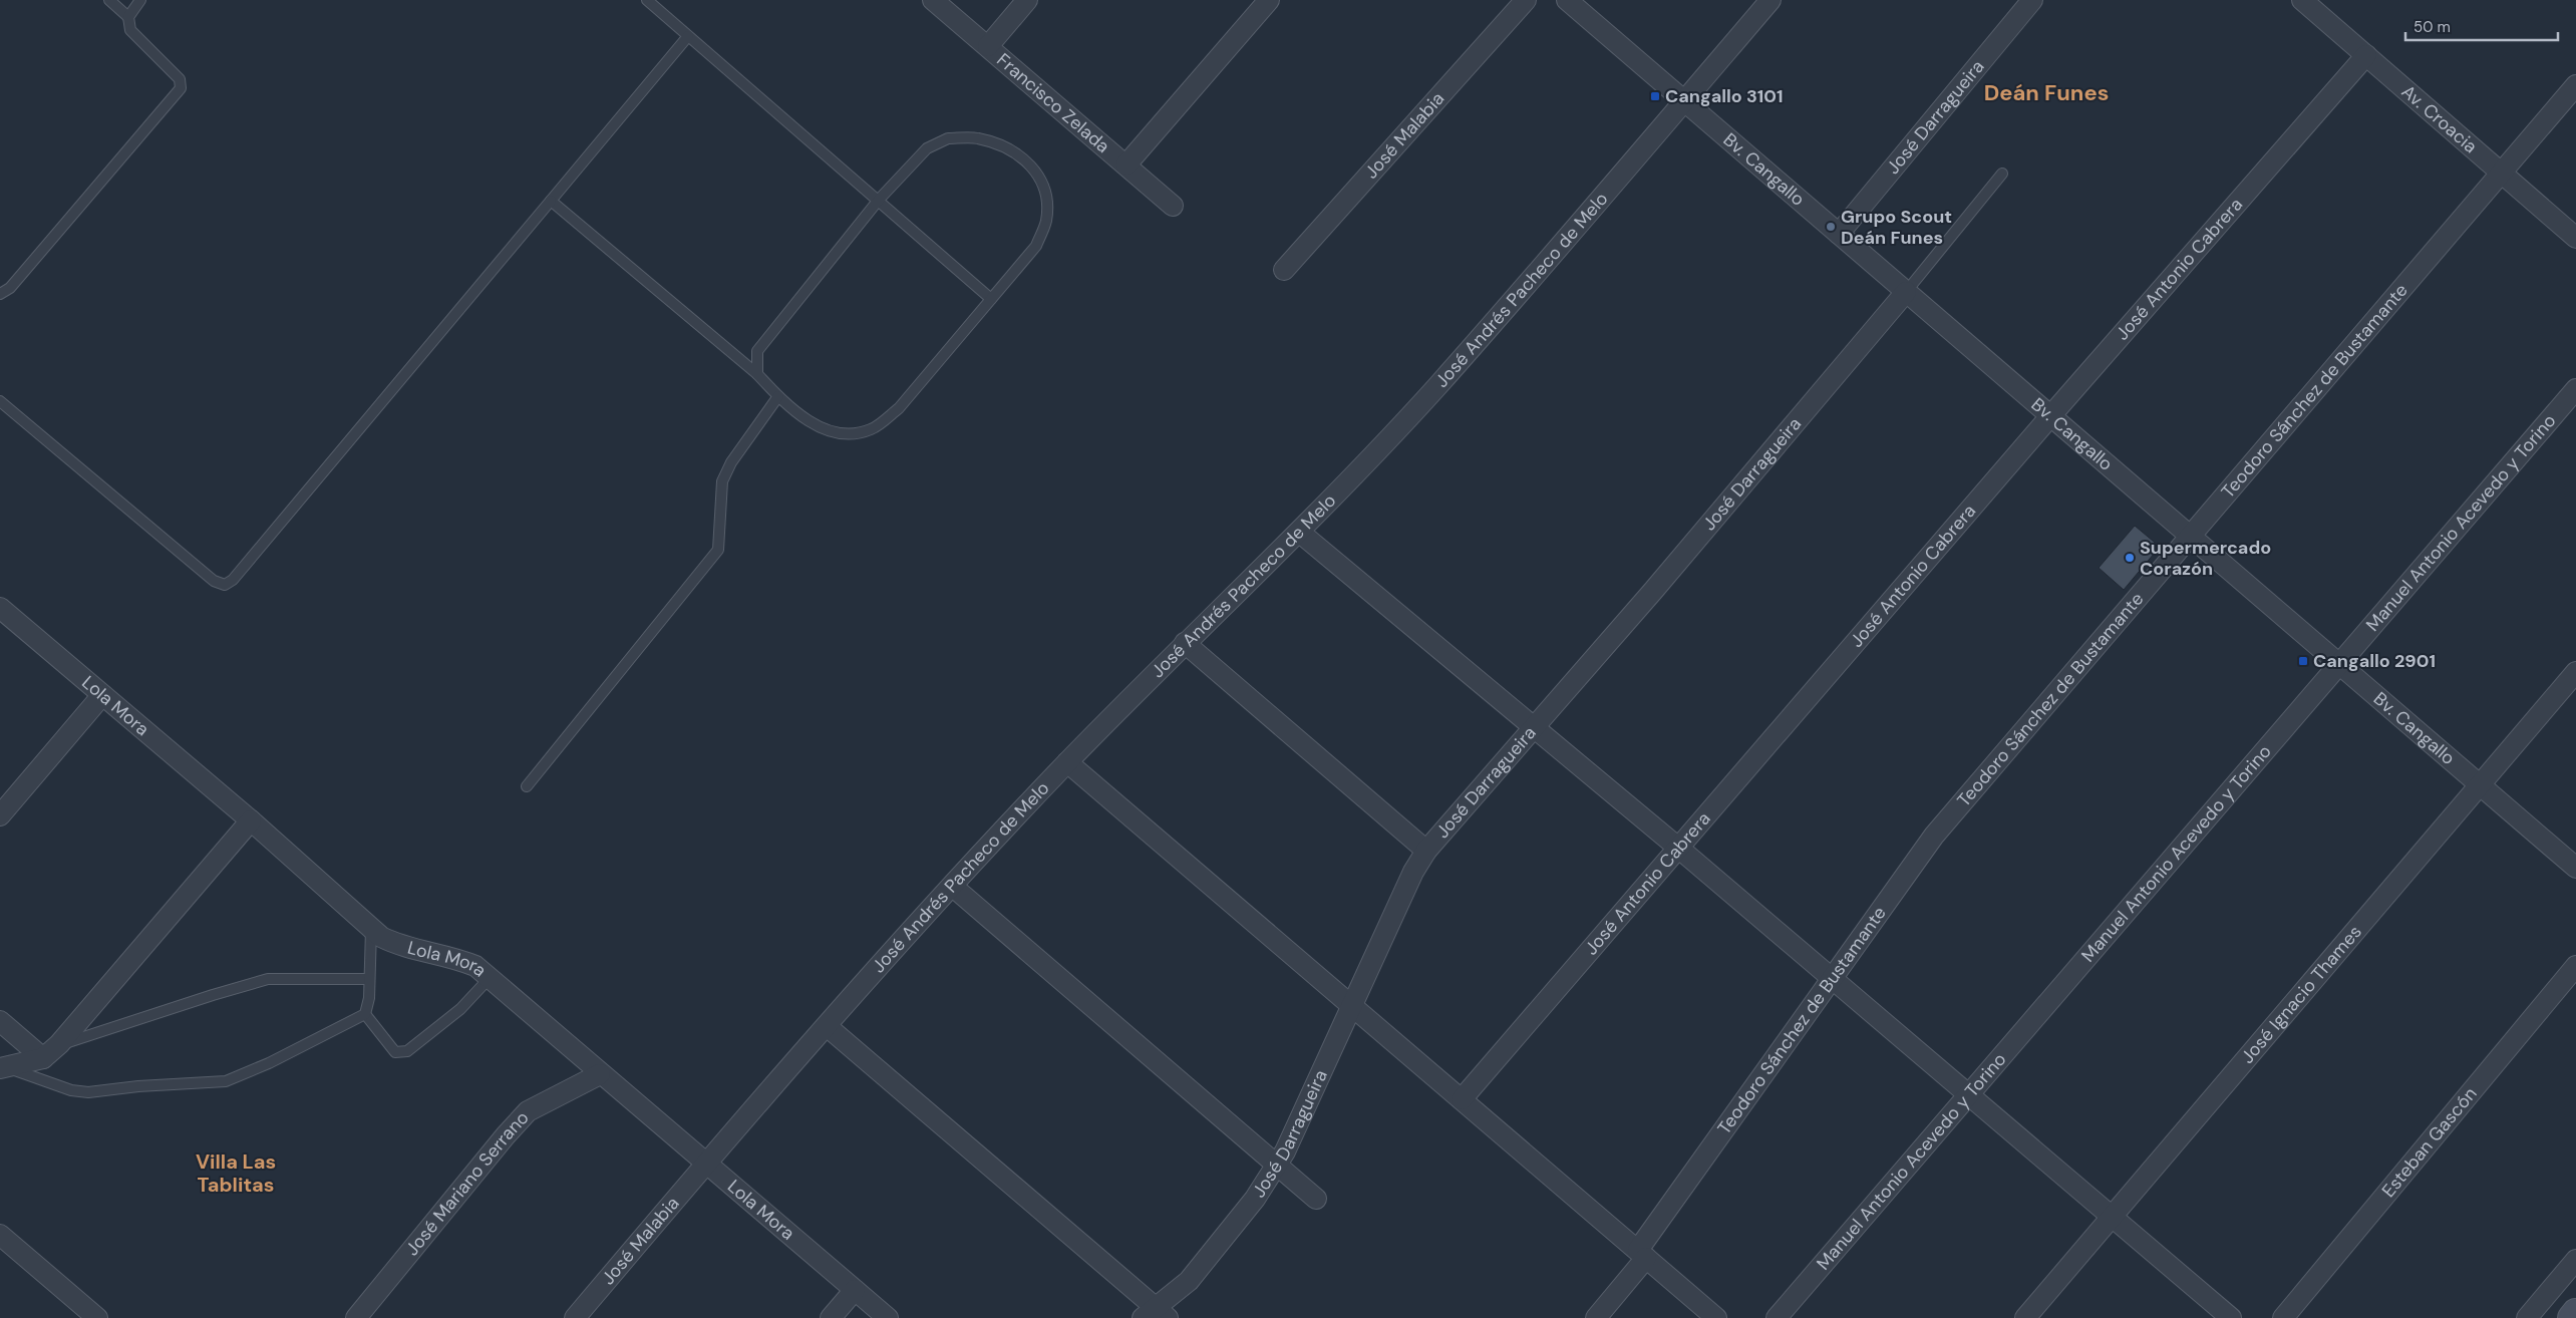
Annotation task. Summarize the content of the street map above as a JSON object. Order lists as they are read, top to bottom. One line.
{"streets":{"street":["Francisco Zelada","José Darragueira","Av. Croacia","José Malabia","Bv. Cangallo","José Antonio Cabrera","José Andrés Pacheco de Melo","Teodoro Sánchez de Bustamante","Manuel Antonio Acevedo y Torino","Lola Mora","José Ignacio Thames","Esteban Gascón","José Mariano Serrano"]},"crossings":[["José Darragueira","Bv. Cangallo"],["Av. Croacia","José Antonio Cabrera"],["Av. Croacia","Teodoro Sánchez de Bustamante"],["José Malabia","José Andrés Pacheco de Melo"],["José Malabia","Lola Mora"],["Bv. Cangallo","José Antonio Cabrera"],["Bv. Cangallo","José Andrés Pacheco de Melo"],["Bv. Cangallo","Teodoro Sánchez de Bustamante"],["Bv. Cangallo","Manuel Antonio Acevedo y Torino"],["Bv. Cangallo","José Ignacio Thames"],["José Andrés Pacheco de Melo","Lola Mora"],["Lola Mora","José Mariano Serrano"]],"districts":["Deán Funes","Villa Las Tablitas"],"places":{"transit":["Cangallo 3101","Cangallo 2901"],"other":["Grupo Scout Deán Funes","Supermercado Corazón"]},"scale_bar":"50 m"}
